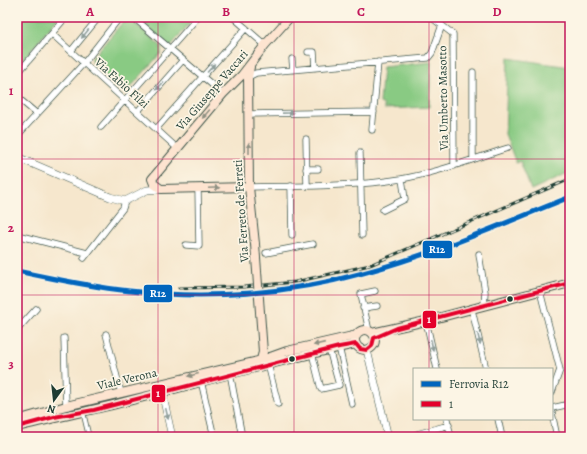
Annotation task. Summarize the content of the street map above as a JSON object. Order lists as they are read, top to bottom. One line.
{"streets":{"main road":["Via Giuseppe Vaccari","Via Ferreto de Ferreti","Viale Verona"],"street":["Via Fabio Filzi","Via Umberto Masotto"]},"crossings":[["Via Fabio Filzi","Via Giuseppe Vaccari"],["Via Giuseppe Vaccari","Via Ferreto de Ferreti"],["Via Ferreto de Ferreti","Viale Verona"]],"one_way":["Via Giuseppe Vaccari"],"lines":["rail line R12","transit line 1"],"legend":["Ferrovia R12","1"],"north":"bottom","grid":{"columns":["A","B","C","D"],"rows":["1","2","3"]}}
